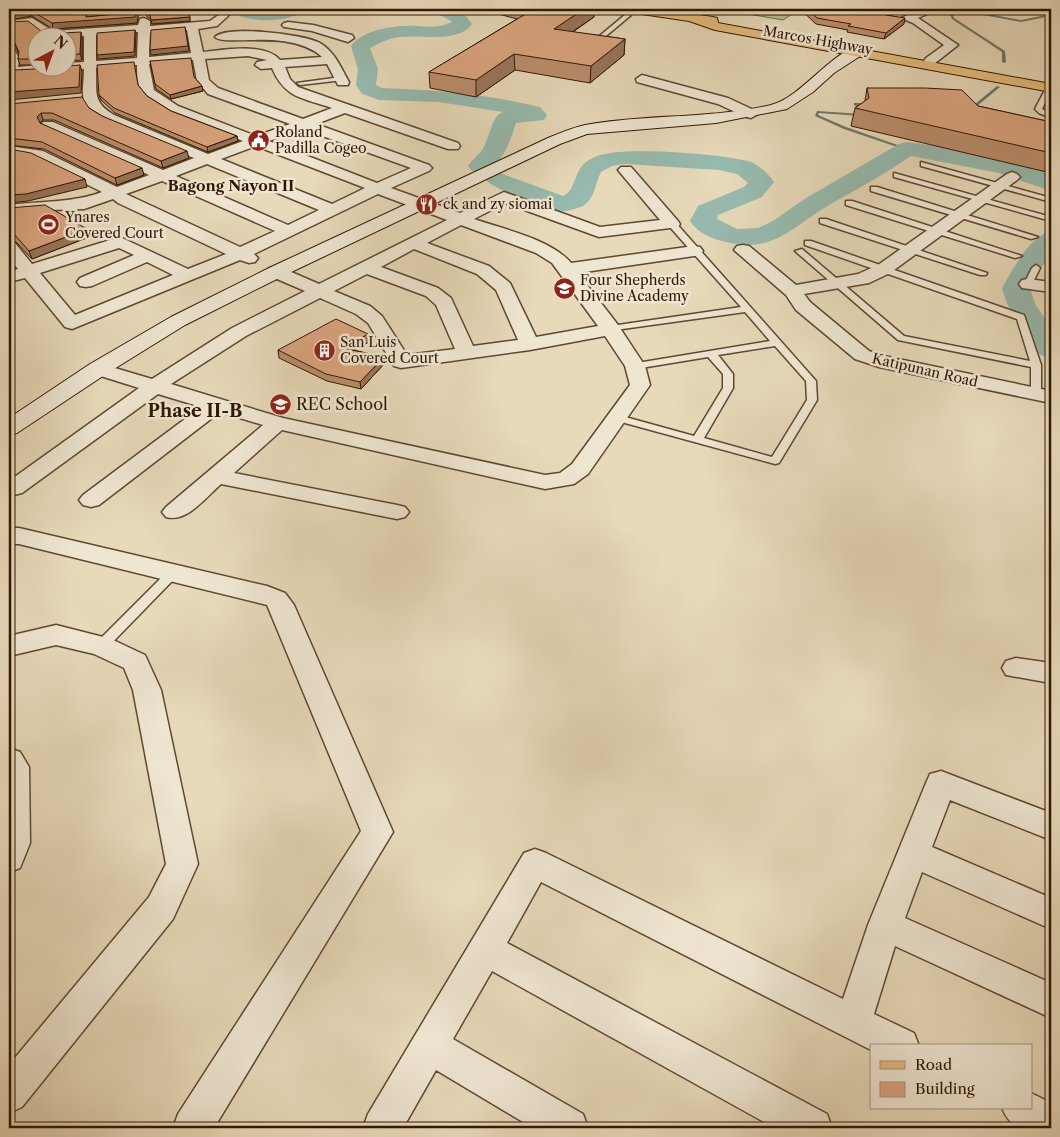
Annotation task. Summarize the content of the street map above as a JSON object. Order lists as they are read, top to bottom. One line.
{"streets":{"main road":["Marcos Highway"],"street":["Katipunan Road"]},"districts":["Bagong Nayon II","Phase II-B"],"places":{"public building":["Roland Padilla Cogeo"],"restaurant":["ck and zy siomai"],"sports":["Ynares Covered Court"],"school or university":["Four Shepherds Divine Academy","REC School"],"building":["San Luis Covered Court"]},"legend":["Road","Building"],"north":"top right"}
